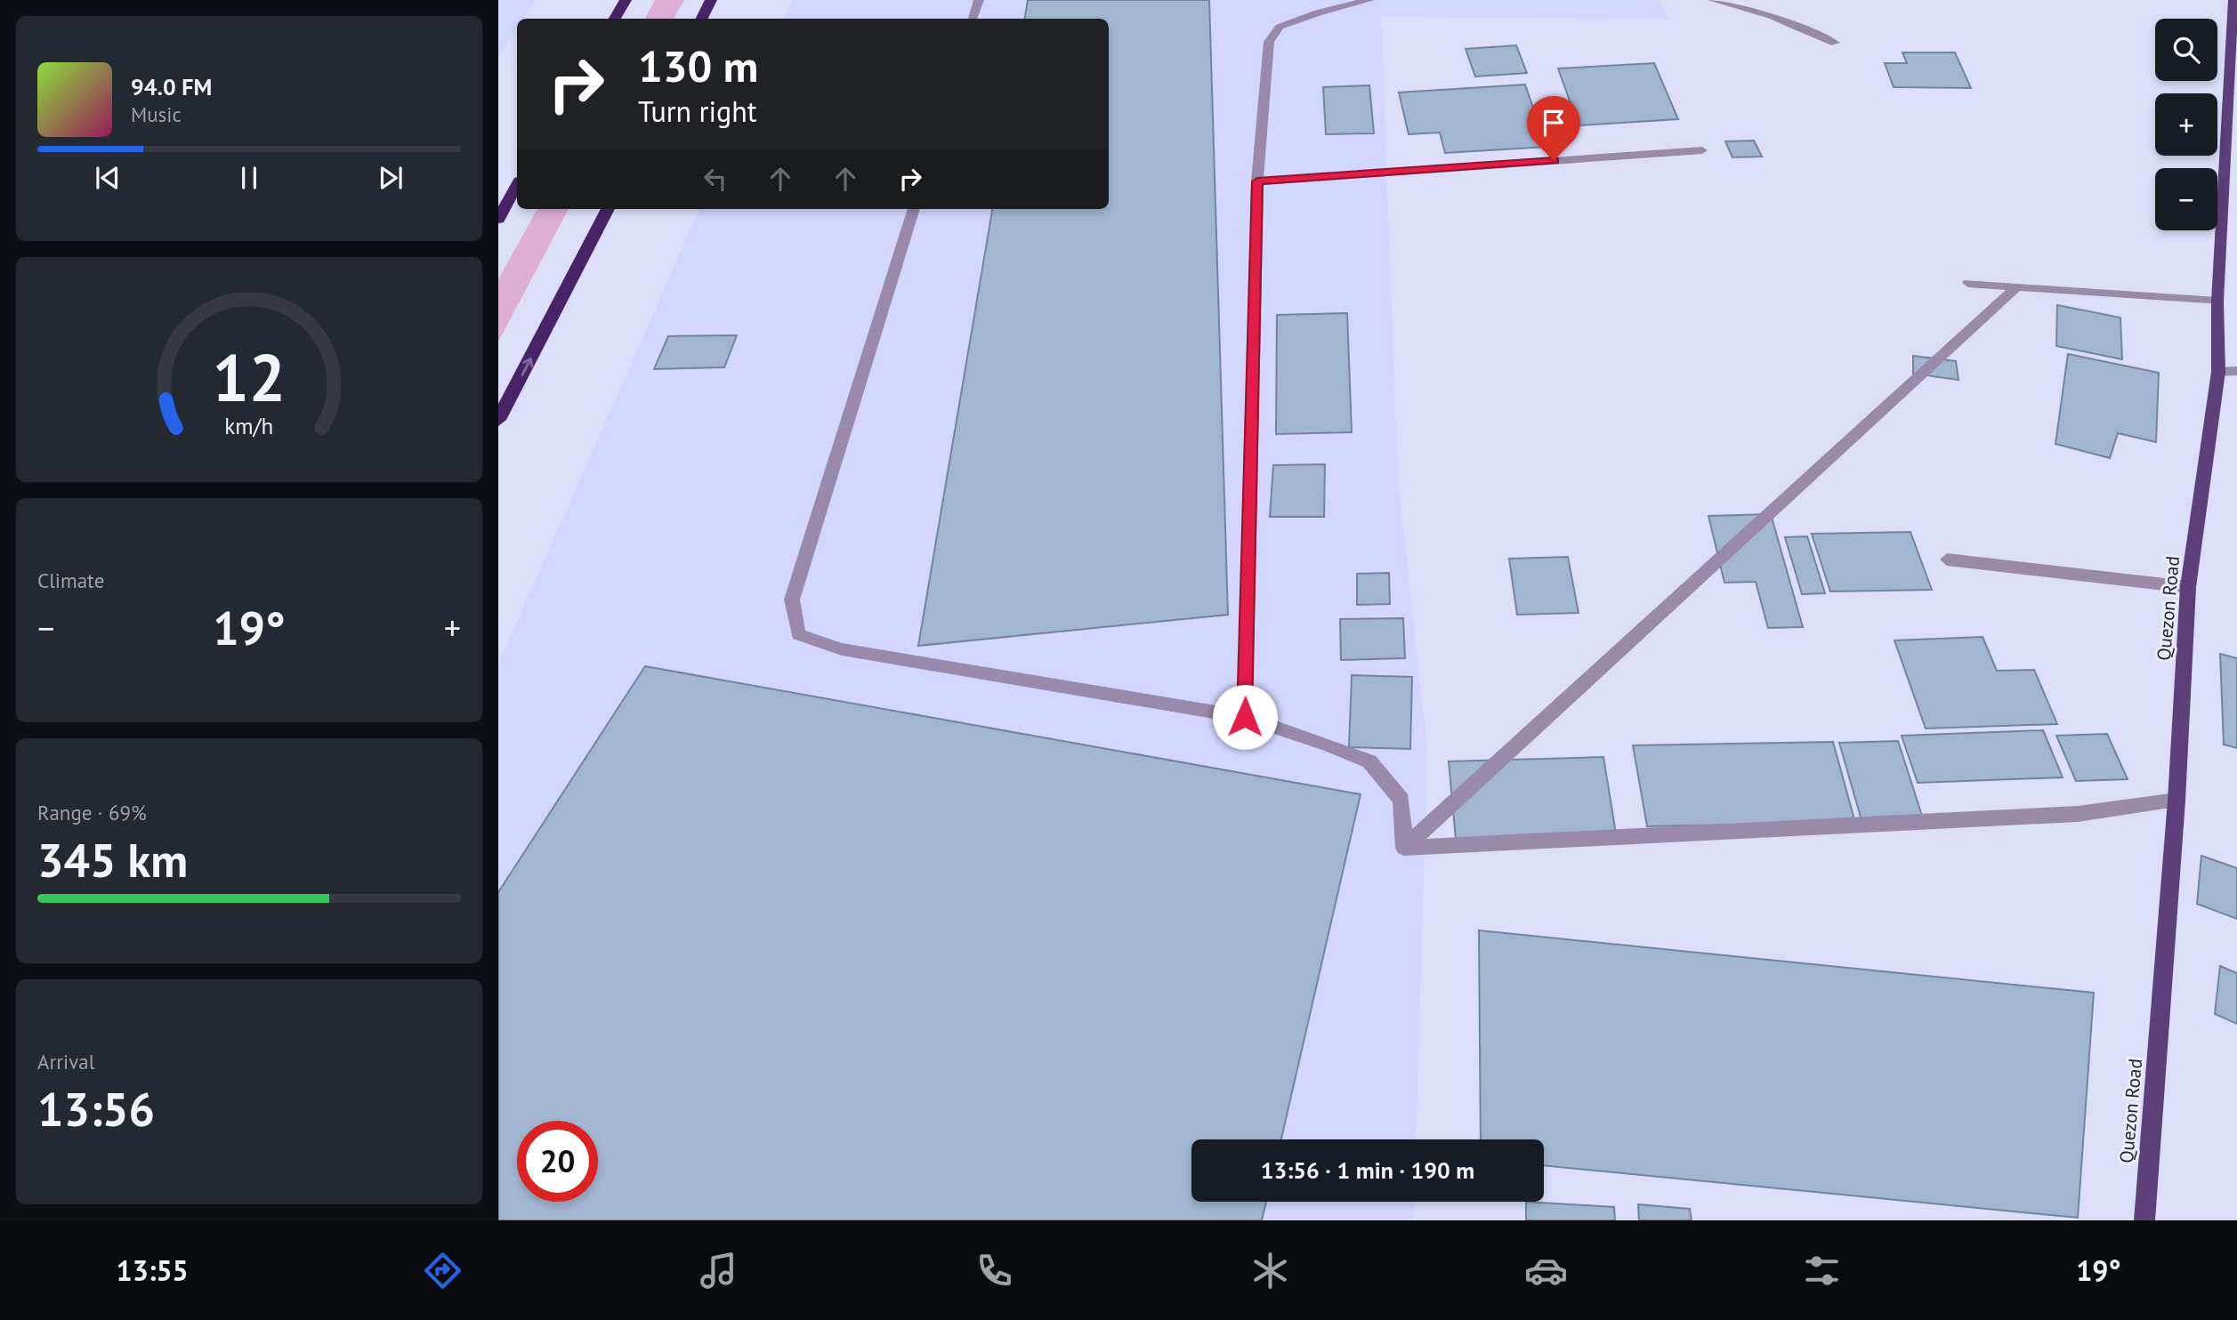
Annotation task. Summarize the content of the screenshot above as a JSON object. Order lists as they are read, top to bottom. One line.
{"streets":{"main road":["Quezon Road"]},"page":{"map_buttons":["+","−"],"turn":["130 m","Turn right"],"song":["94.0 FM","Music"],"tile":["Climate",["Range · 69%","345 km"],["Arrival","13:56"]],"heat":["−","19°","+"],"limit":"20","trip":"13:56 · 1 min · 190 m","tabs":["13:55","19°"],"gauge":["12","km/h"]}}
